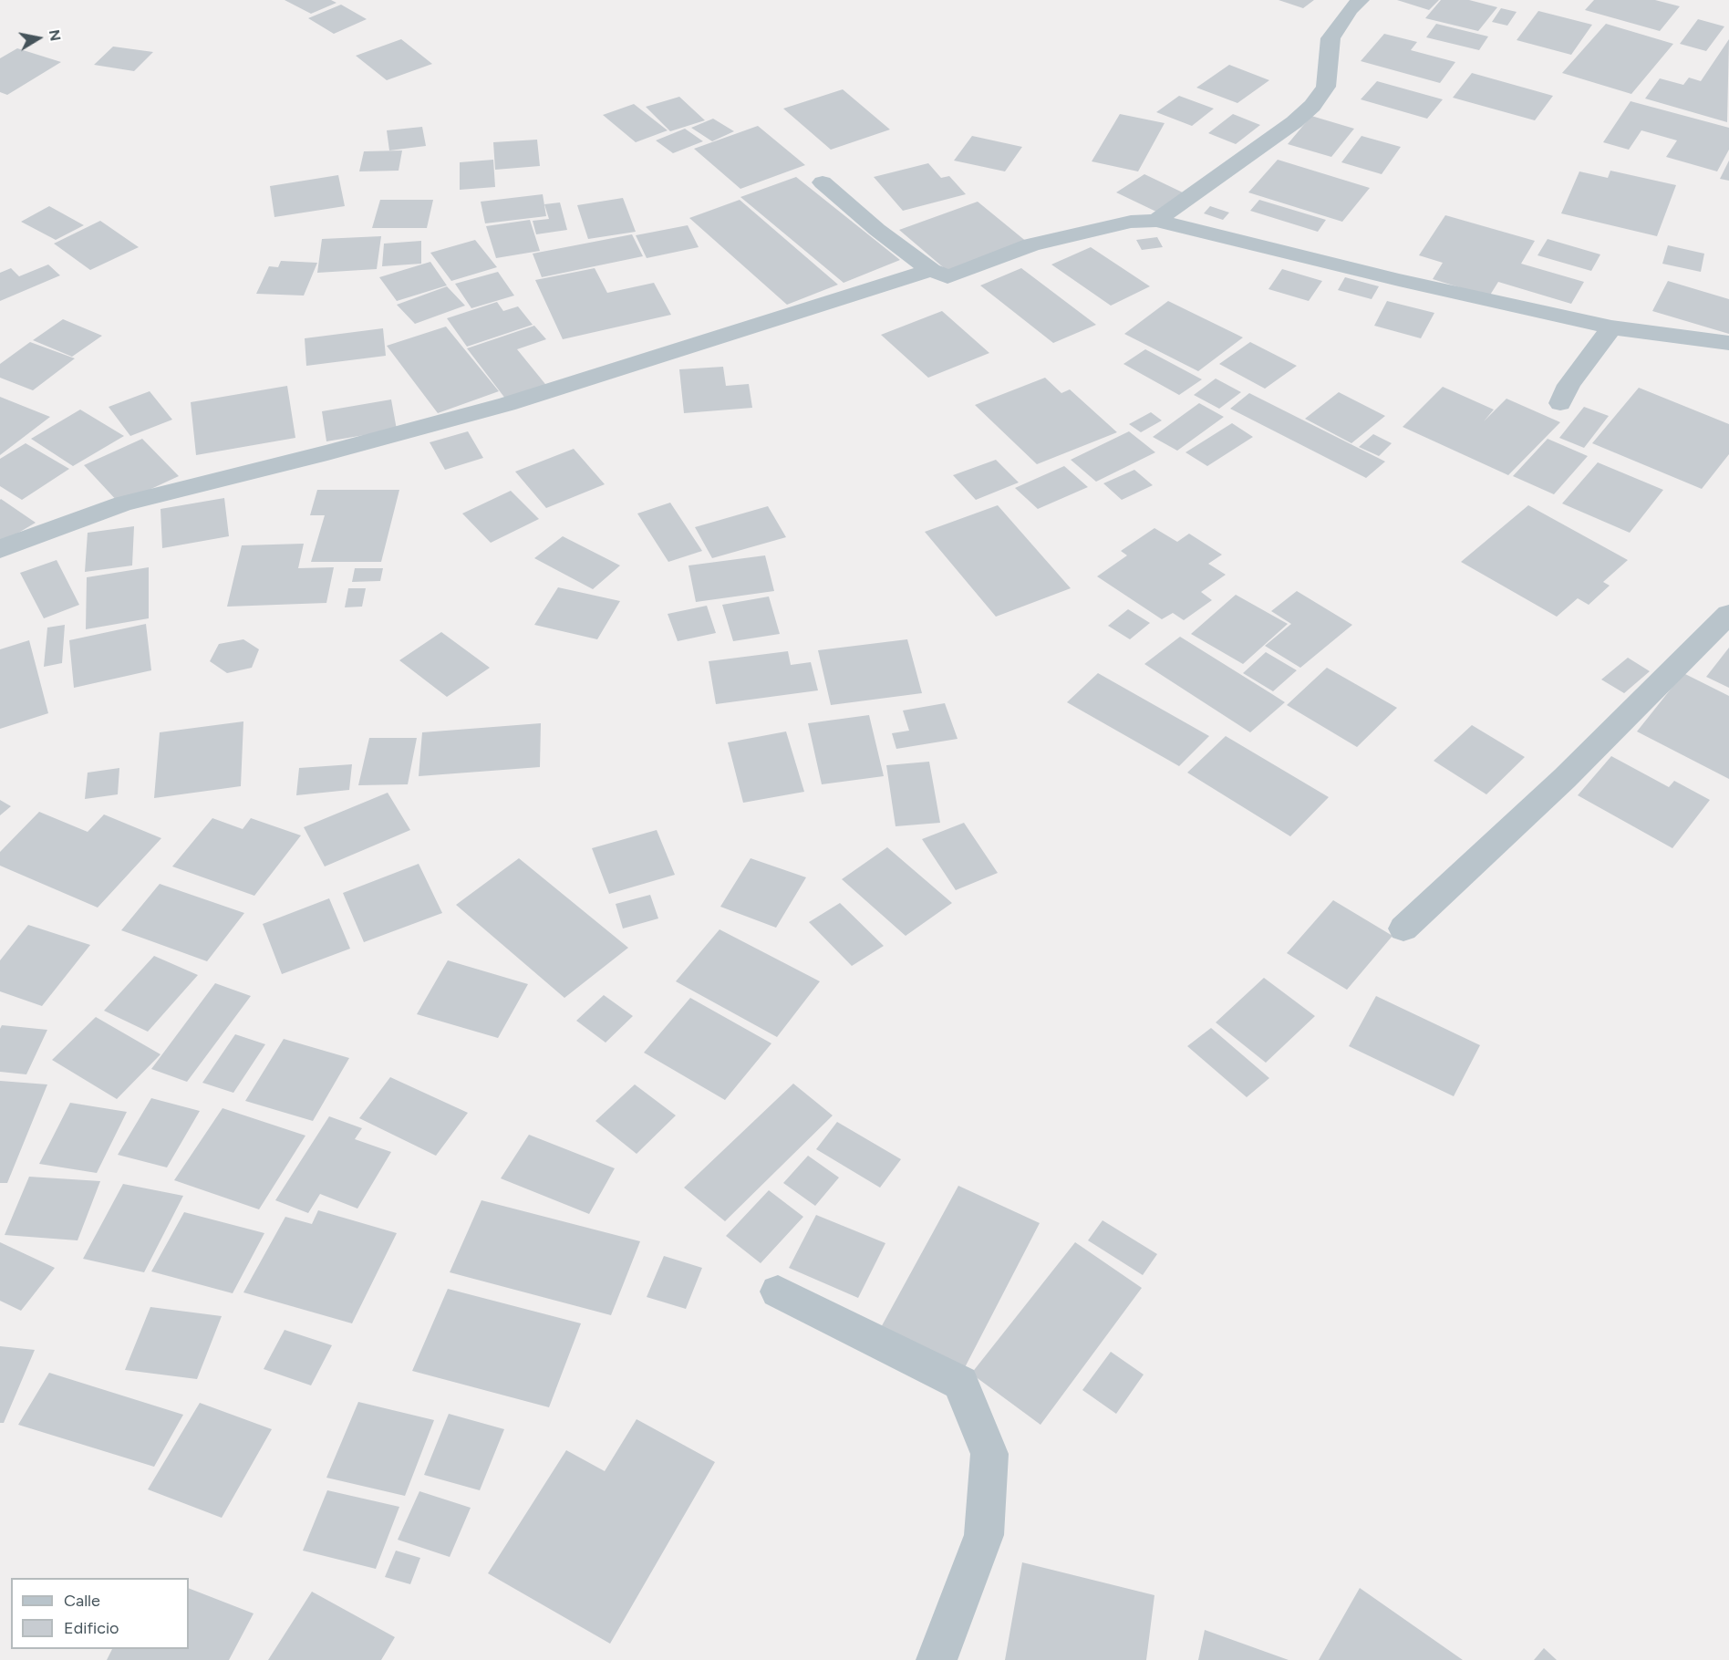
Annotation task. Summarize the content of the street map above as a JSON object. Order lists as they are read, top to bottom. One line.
{"legend":["Calle","Edificio"],"north":"right"}
